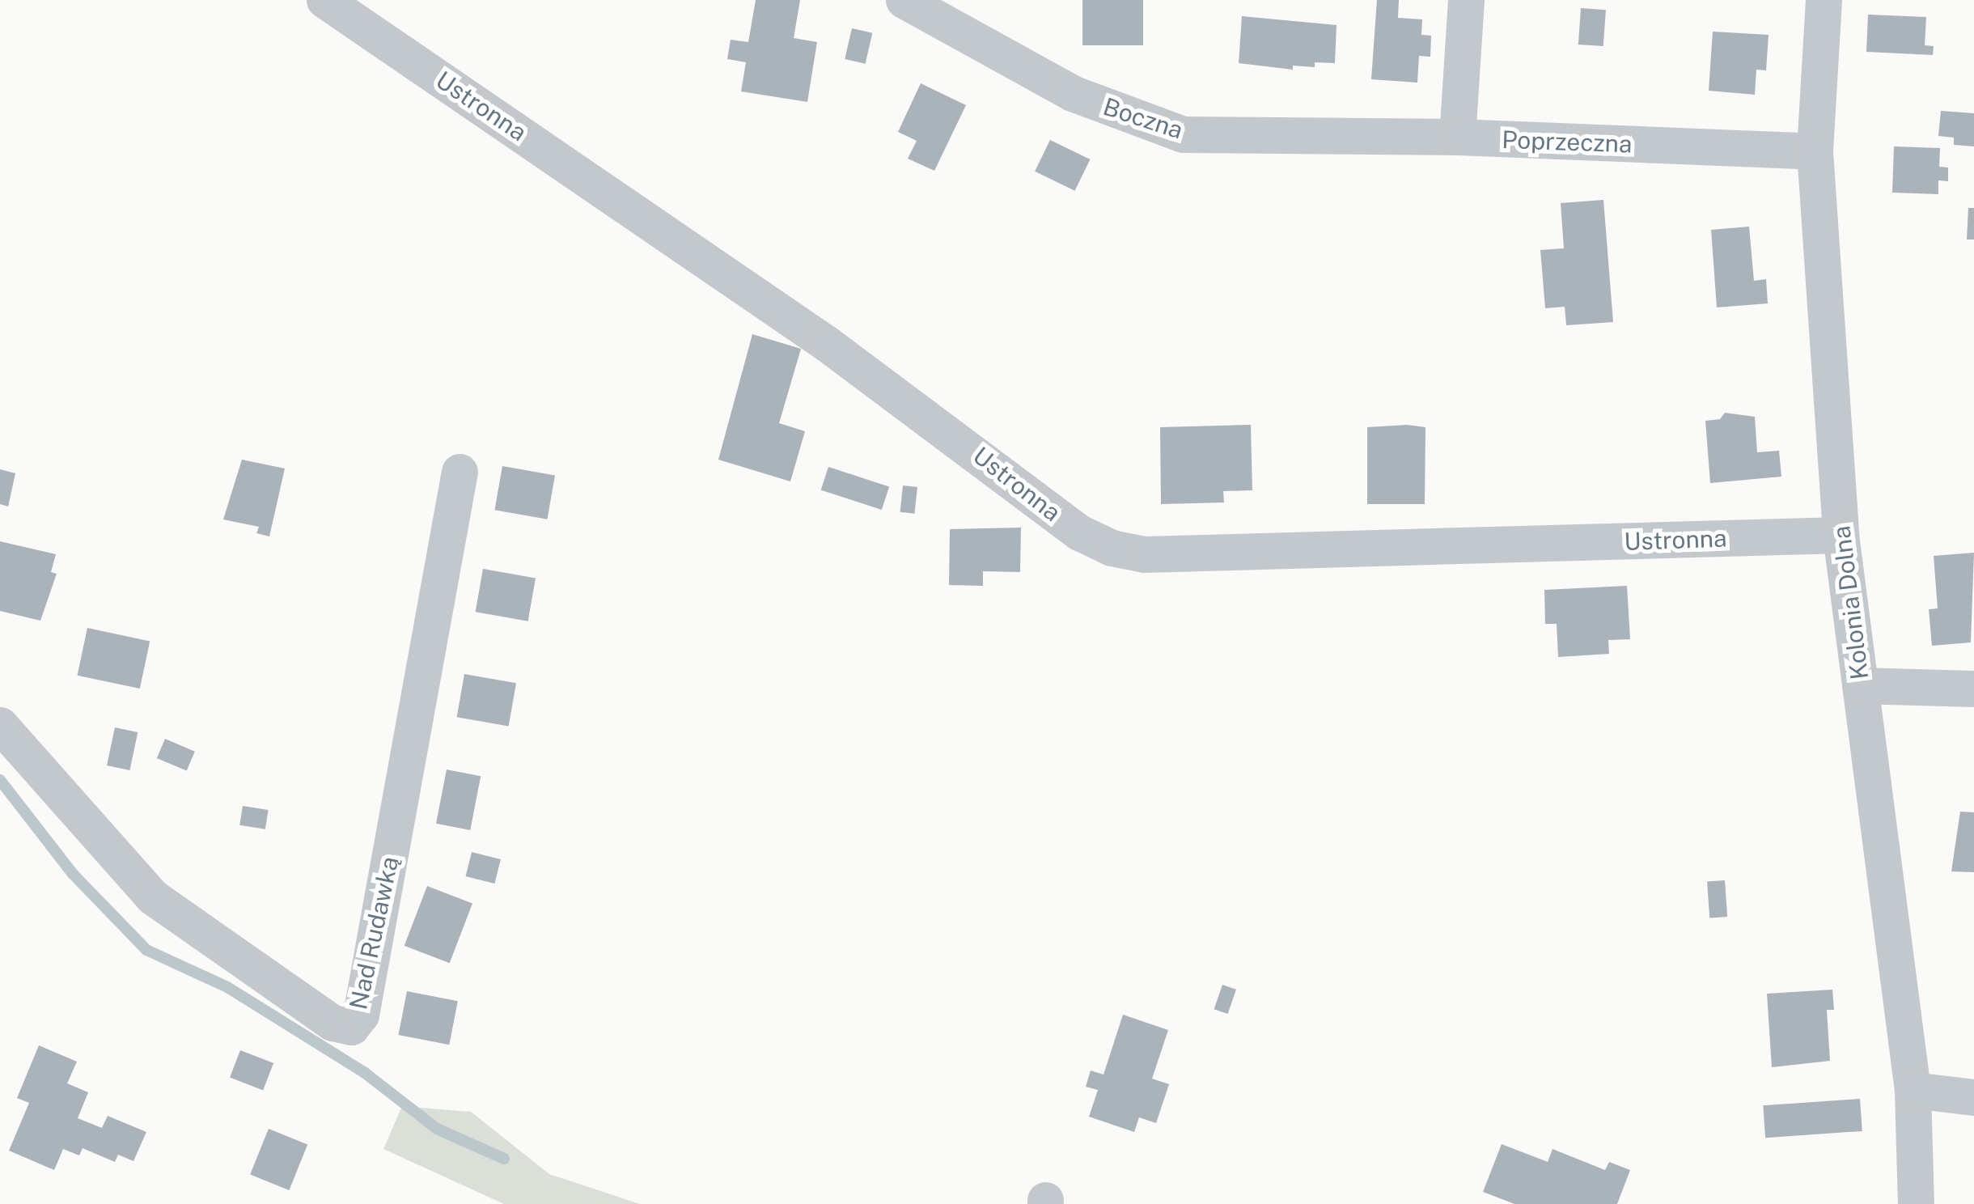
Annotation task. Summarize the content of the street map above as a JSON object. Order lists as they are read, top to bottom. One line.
{"streets":{"street":["Ustronna","Boczna","Poprzeczna","Kolonia Dolna","Nad Rudawką"]},"crossings":[["Ustronna","Kolonia Dolna"],["Boczna","Poprzeczna"],["Poprzeczna","Kolonia Dolna"]]}
